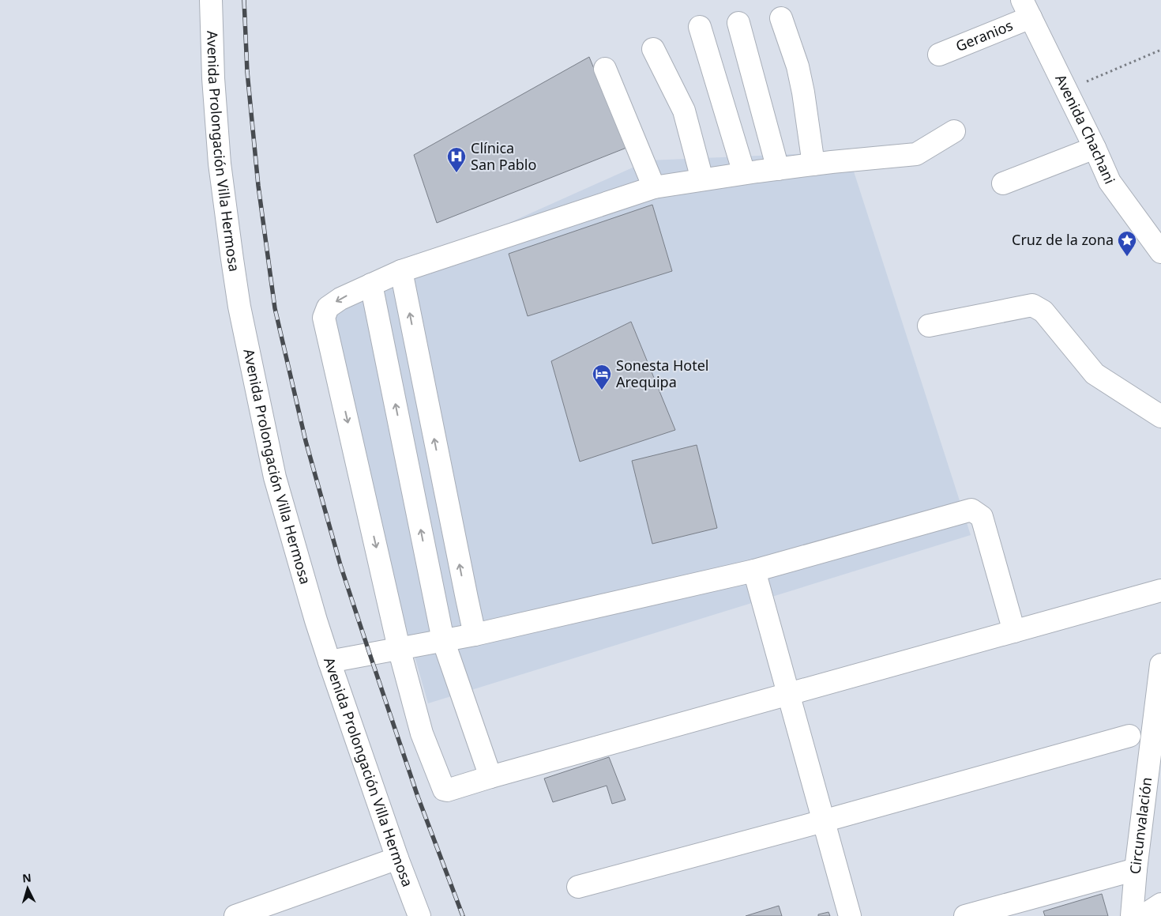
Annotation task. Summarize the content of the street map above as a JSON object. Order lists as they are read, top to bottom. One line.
{"streets":{"street":["Geranios","Avenida Chachani","Avenida Prolongación Villa Hermosa","Circunvalación"]},"crossings":[["Geranios","Avenida Chachani"]],"places":{"hospital":["Clínica San Pablo"],"place":["Cruz de la zona"],"hotel":["Sonesta Hotel Arequipa"]},"north":"top"}
